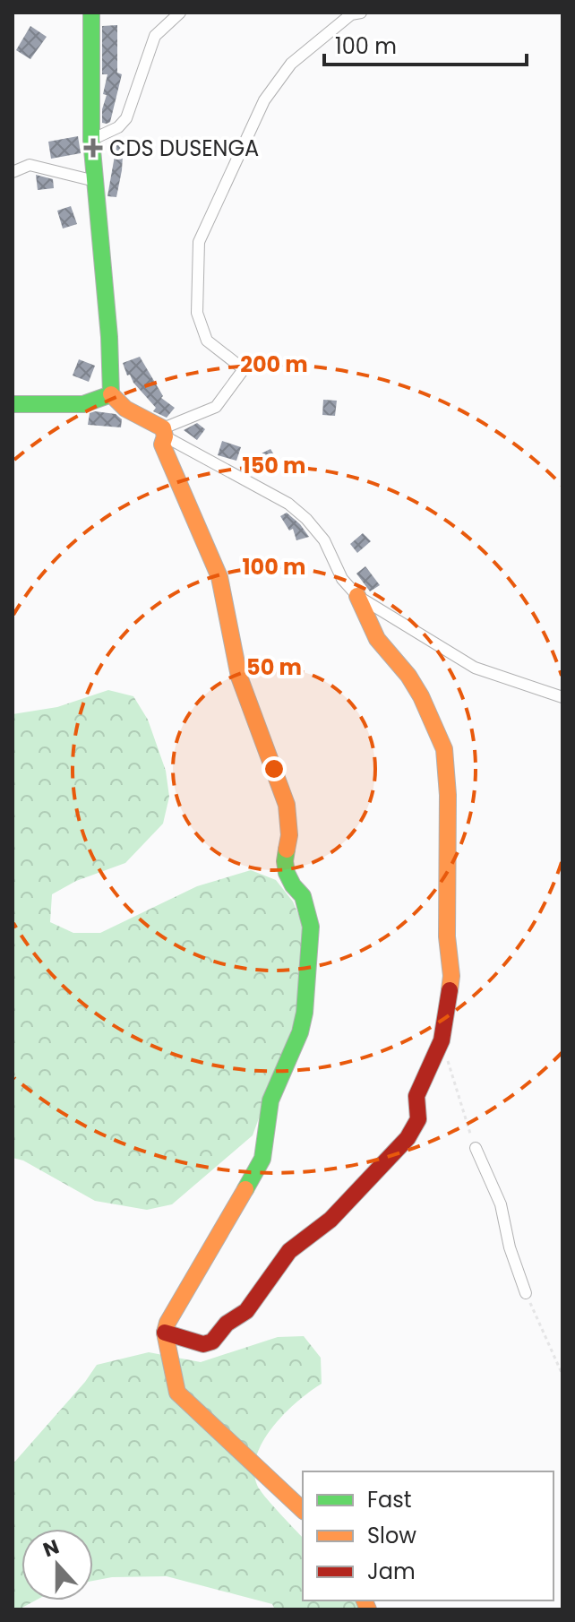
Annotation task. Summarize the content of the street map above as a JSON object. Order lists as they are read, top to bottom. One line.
{"places":{"health":["CDS DUSENGA"]},"legend":["Fast","Slow","Jam"],"scale_bar":"100 m","north":"top","rings":["200 m","150 m","100 m","50 m"]}
